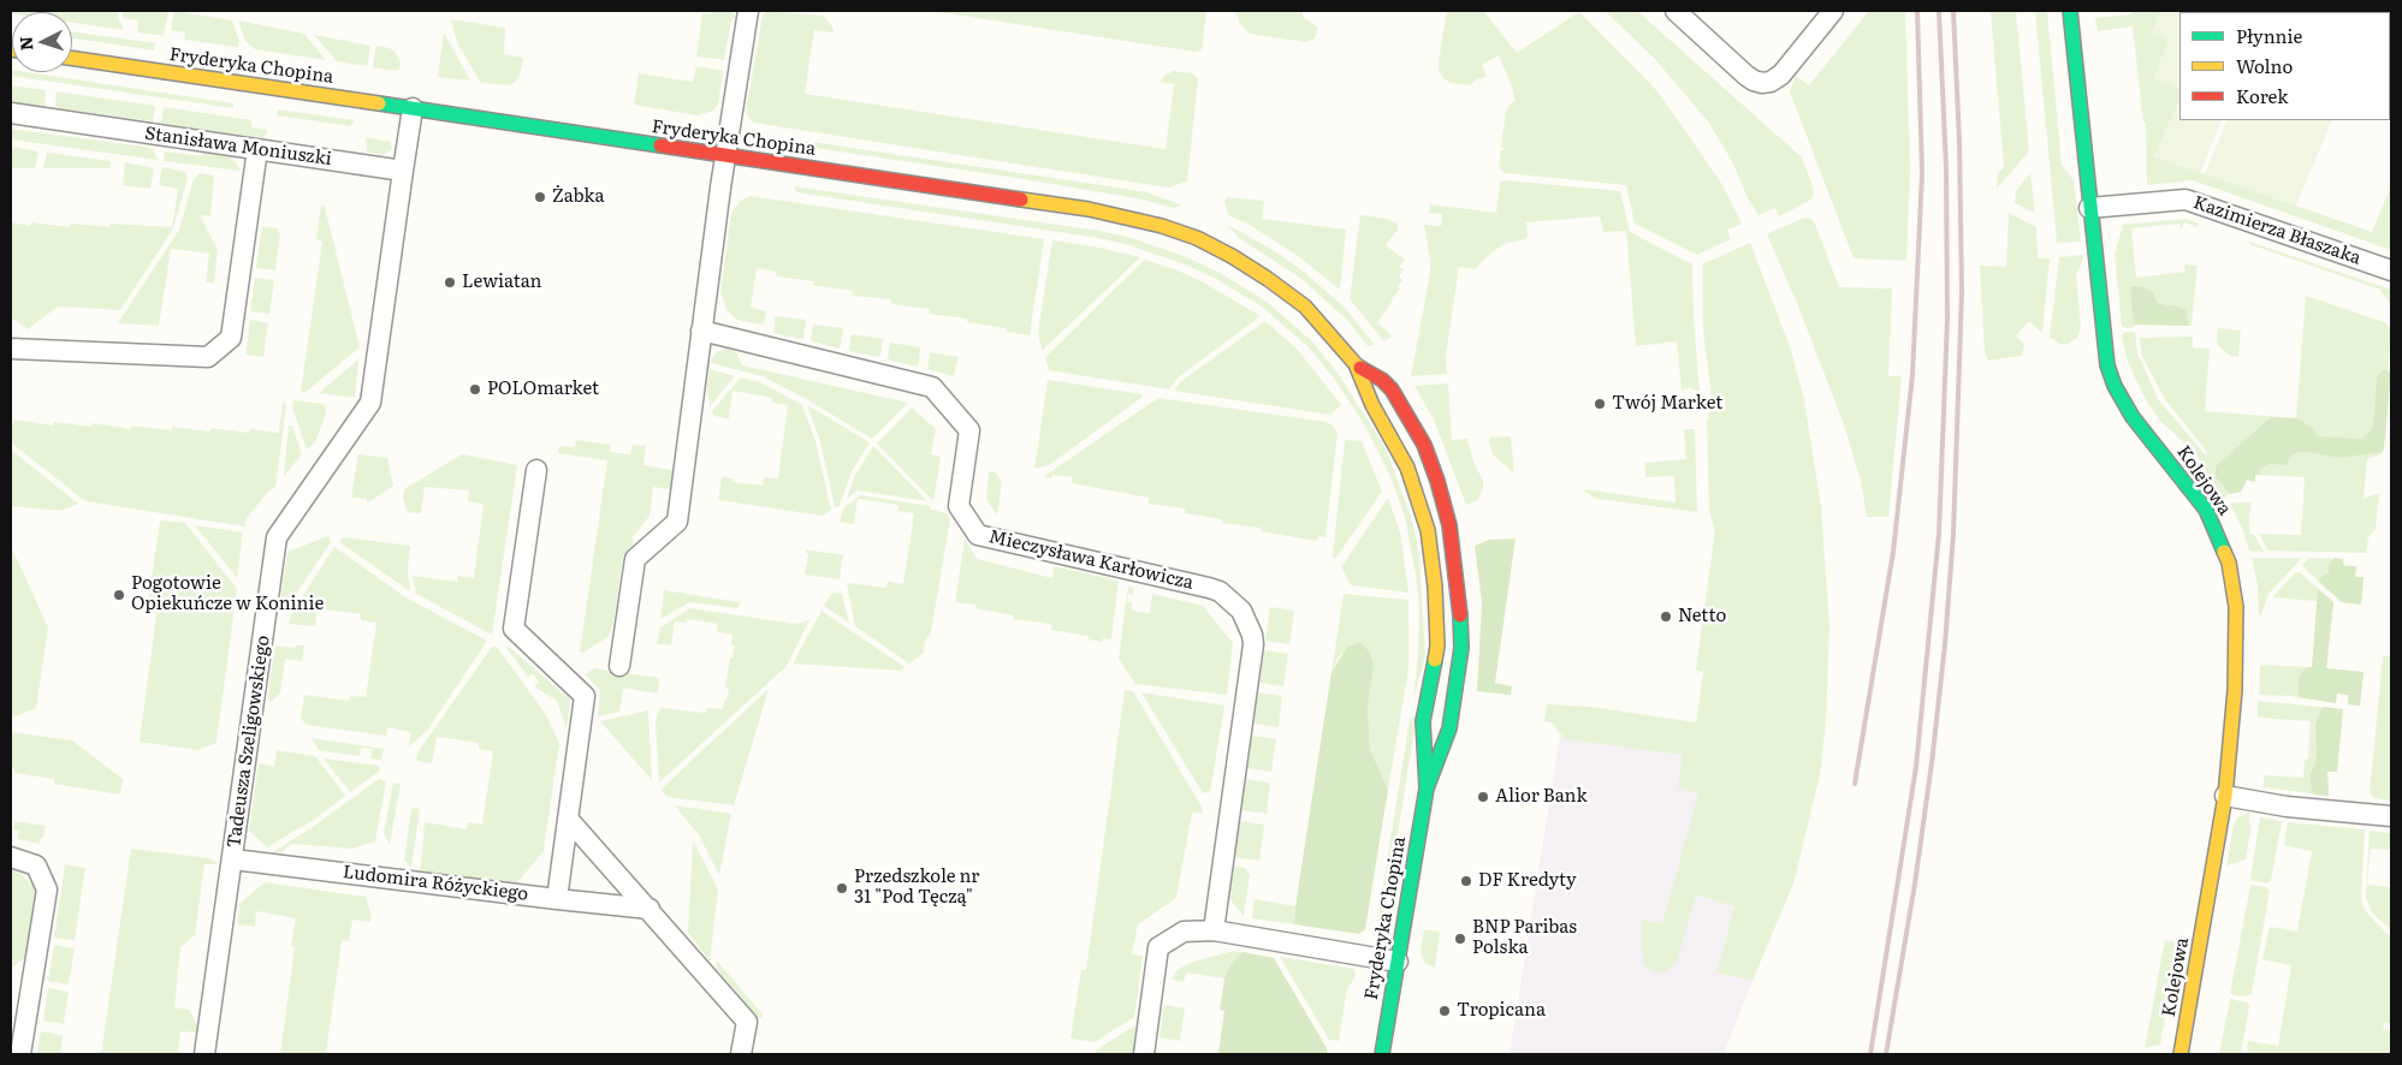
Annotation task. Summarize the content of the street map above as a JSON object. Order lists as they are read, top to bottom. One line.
{"streets":{"street":["Fryderyka Chopina","Stanisława Moniuszki","Kazimierza Błaszaka","Kolejowa","Mieczysława Karłowicza","Tadeusza Szeligowskiego","Ludomira Różyckiego"]},"crossings":[["Stanisława Moniuszki","Tadeusza Szeligowskiego"],["Kazimierza Błaszaka","Kolejowa"],["Tadeusza Szeligowskiego","Ludomira Różyckiego"]],"places":["Żabka","Lewiatan","POLOmarket","Twój Market","Pogotowie Opiekuńcze w Koninie","Netto","Alior Bank","DF Kredyty","Przedszkole nr 31 \"Pod Tęczą\"","BNP Paribas Polska","Tropicana"],"legend":["Płynnie","Wolno","Korek"],"north":"left"}
